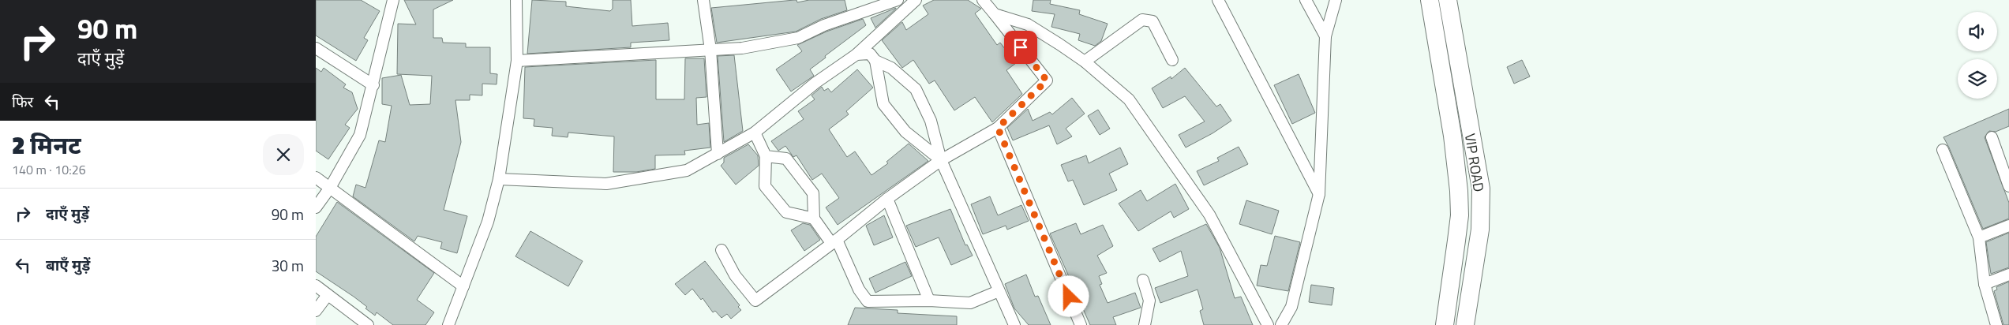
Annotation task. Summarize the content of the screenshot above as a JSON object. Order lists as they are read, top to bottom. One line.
{"streets":{"main road":["VIP ROAD"]},"page":{"turn":["90 m","दाएँ मुड़ें"],"then":"फिर","heading":["2 मिनट","140 m · 10:26"],"list":[{"name":"दाएँ मुड़ें","value":"90 m"},{"name":"बाएँ मुड़ें","value":"30 m"}]}}
